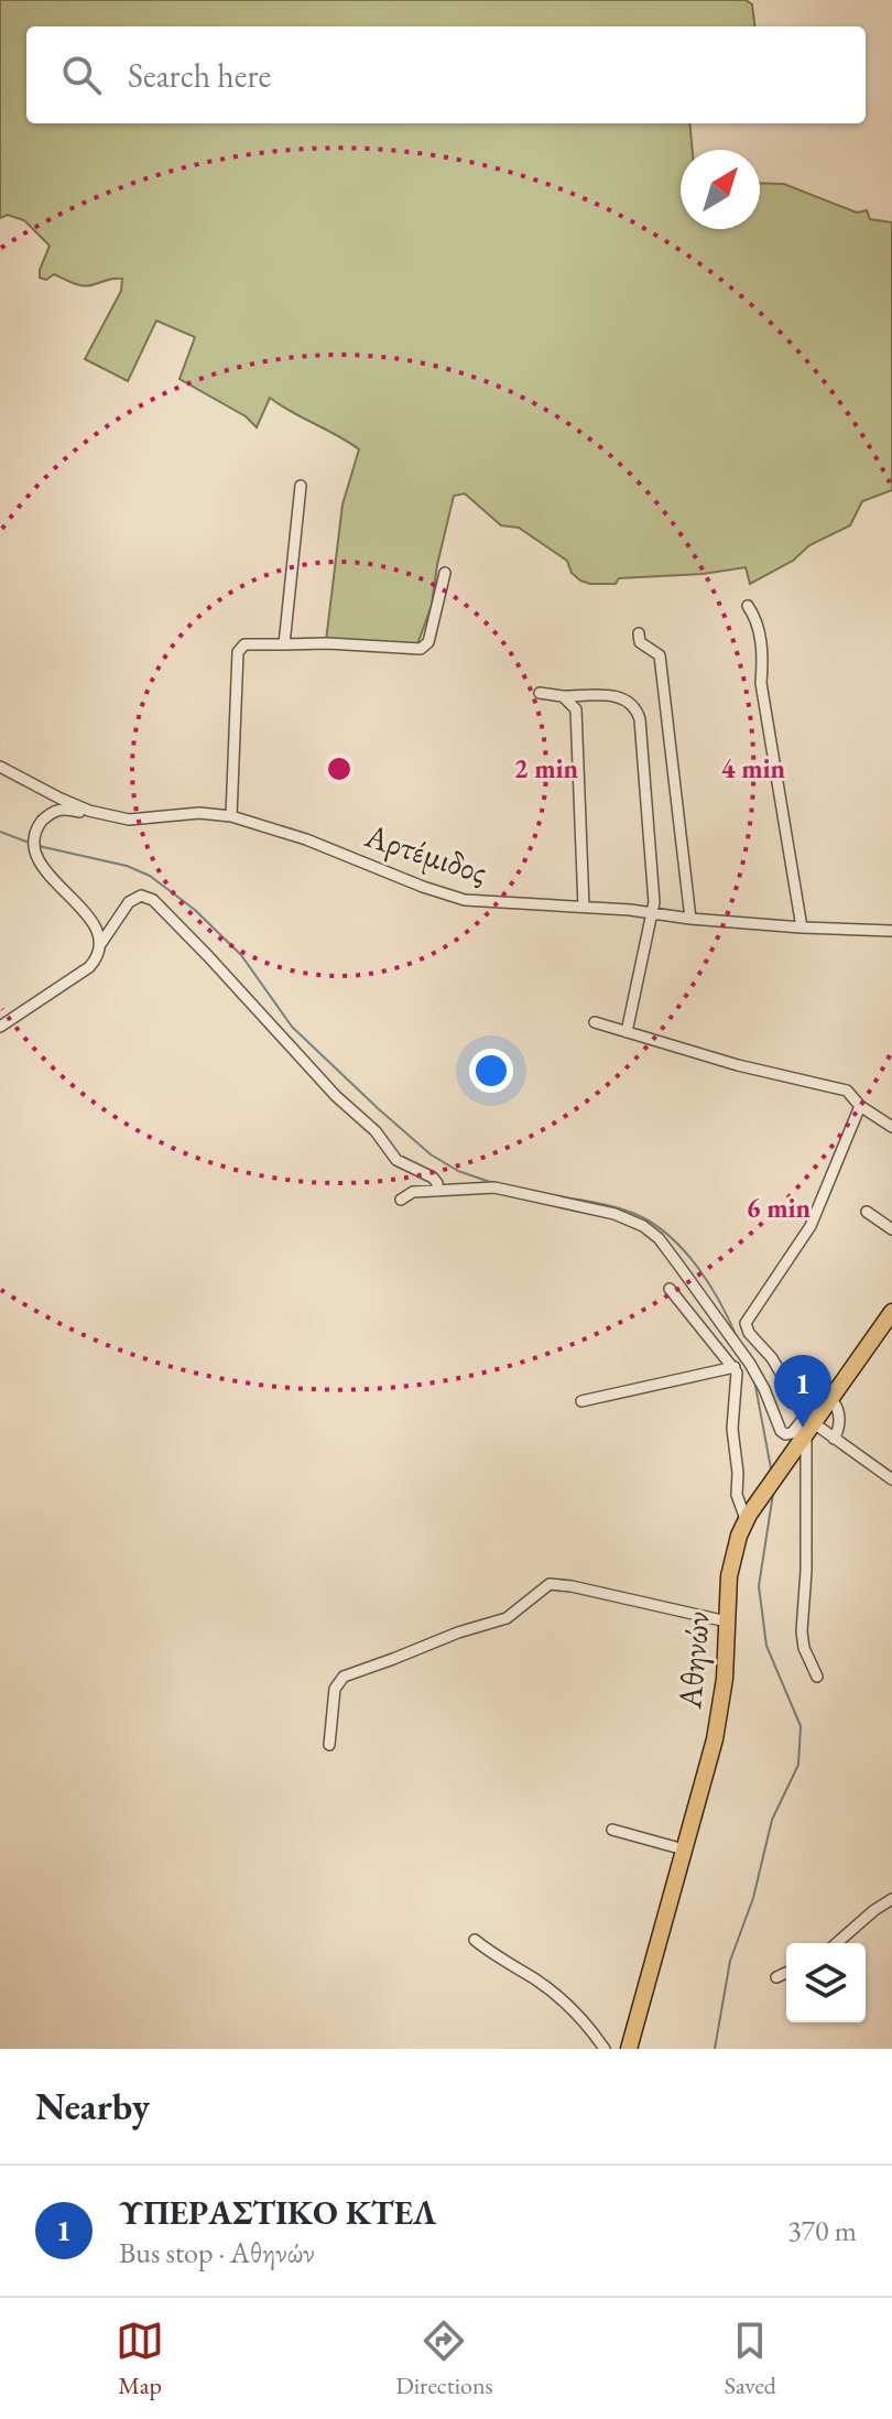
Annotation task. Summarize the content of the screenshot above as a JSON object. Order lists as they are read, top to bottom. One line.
{"streets":{"main road":["Αθηνών"],"street":["Αρτέμιδος"]},"north":"top right","page":{"search":"Search here","pins":"1","heading":"Nearby","list":[{"mark":"1","name":"ΥΠΕΡΑΣΤΙΚΟ ΚΤΕΛ","note":"Bus stop · Αθηνών","value":"370 m"}],"nav":["Map","Directions","Saved"]},"rings":["2 min","4 min","6 min"]}
